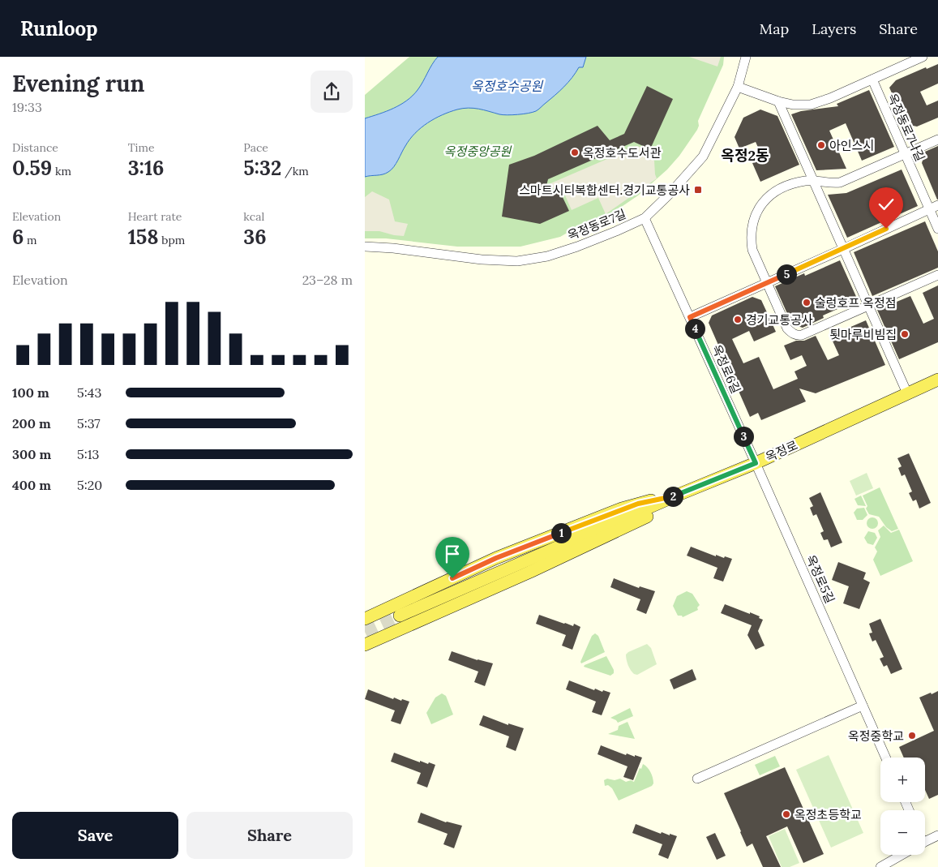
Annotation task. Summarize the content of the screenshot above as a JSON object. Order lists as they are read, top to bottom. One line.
{"streets":{"main road":["옥정로"],"street":["옥정동로7나길","옥정동로7길","옥정로6길","옥정로5길"]},"crossings":[["옥정동로7길","옥정로6길"],["옥정로6길","옥정로"],["옥정로6길","옥정로5길"],["옥정로","옥정로5길"]],"districts":["옥정2동"],"water":["옥정호수공원"],"parks":["옥정중앙공원"],"places":{"other":["아인스시","옥정호수도서관","술렁호프 옥정점","경기교통공사","툇마루비빔집","옥정중학교","옥정초등학교"],"transit":["스마트시티복합센터.경기교통공사"]},"page":{"header":"Runloop","nav":["Map","Layers","Share"],"heading":["Evening run","19:33"],"stats":[["Distance","0.59 km"],["Time","3:16"],["Pace","5:32 /km"],["Elevation","6 m"],["Heart rate","158 bpm"],["kcal","36"]],"chart":["Elevation","23–28 m"],"pins":["5","4","3","2","1"],"list":[{"name":"100 m","note":"5:43"},{"name":"200 m","note":"5:37"},{"name":"300 m","note":"5:13"},{"name":"400 m","note":"5:20"}],"map_buttons":["+","−"],"buttons":["Save","Share"]}}
